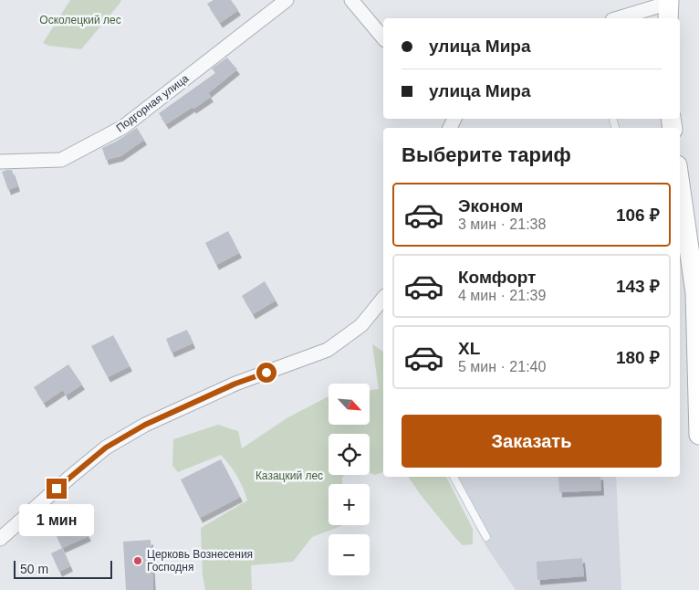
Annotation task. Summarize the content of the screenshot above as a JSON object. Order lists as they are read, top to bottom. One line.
{"streets":{"street":["Подгорная улица"]},"parks":["Осколецкий лес","Казацкий лес"],"places":["Церковь Вознесения Господня"],"scale_bar":"50 m","north":"bottom right","page":{"banner":["улица Мира","улица Мира"],"heading":"Выберите тариф","list":[{"name":"Эконом","note":"3 мин · 21:38","value":"106 ₽"},{"name":"Комфорт","note":"4 мин · 21:39","value":"143 ₽"},{"name":"XL","note":"5 мин · 21:40","value":"180 ₽"}],"map_buttons":["+","−"],"buttons":"Заказать","bubble":"1 мин","scale":"50 m"}}
